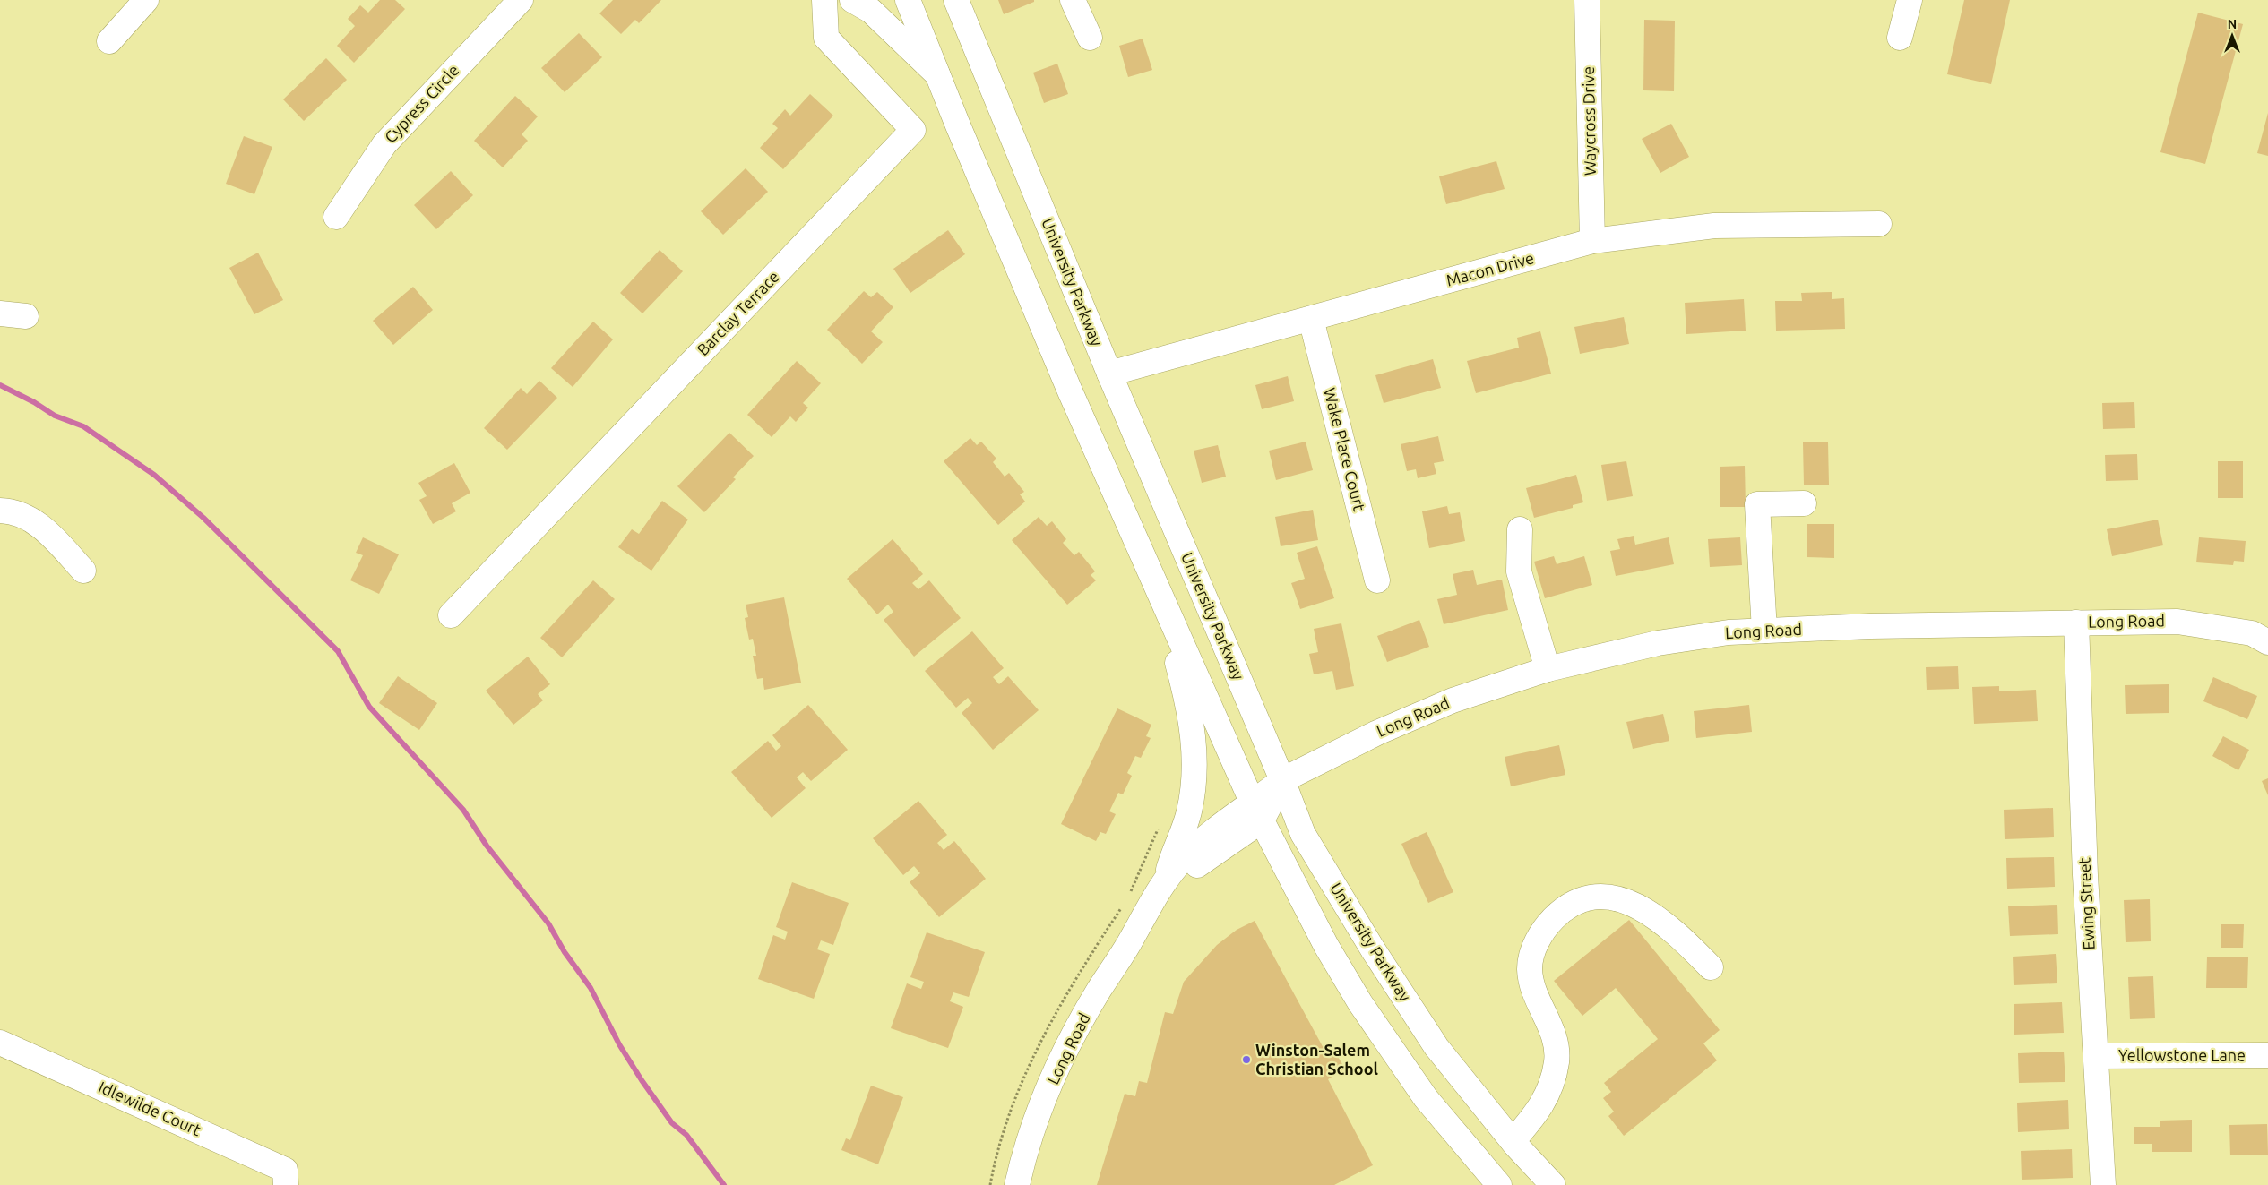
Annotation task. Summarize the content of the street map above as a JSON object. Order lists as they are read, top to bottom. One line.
{"streets":{"street":["Cypress Circle","Waycross Drive","Macon Drive","University Parkway","Barclay Terrace","Wake Place Court","Long Road","Ewing Street","Yellowstone Lane","Idlewilde Court"]},"crossings":[["Waycross Drive","Macon Drive"],["Macon Drive","University Parkway"],["Macon Drive","Wake Place Court"],["University Parkway","Long Road"],["Long Road","Ewing Street"],["Ewing Street","Yellowstone Lane"]],"places":["Winston-Salem Christian School"],"north":"top"}
